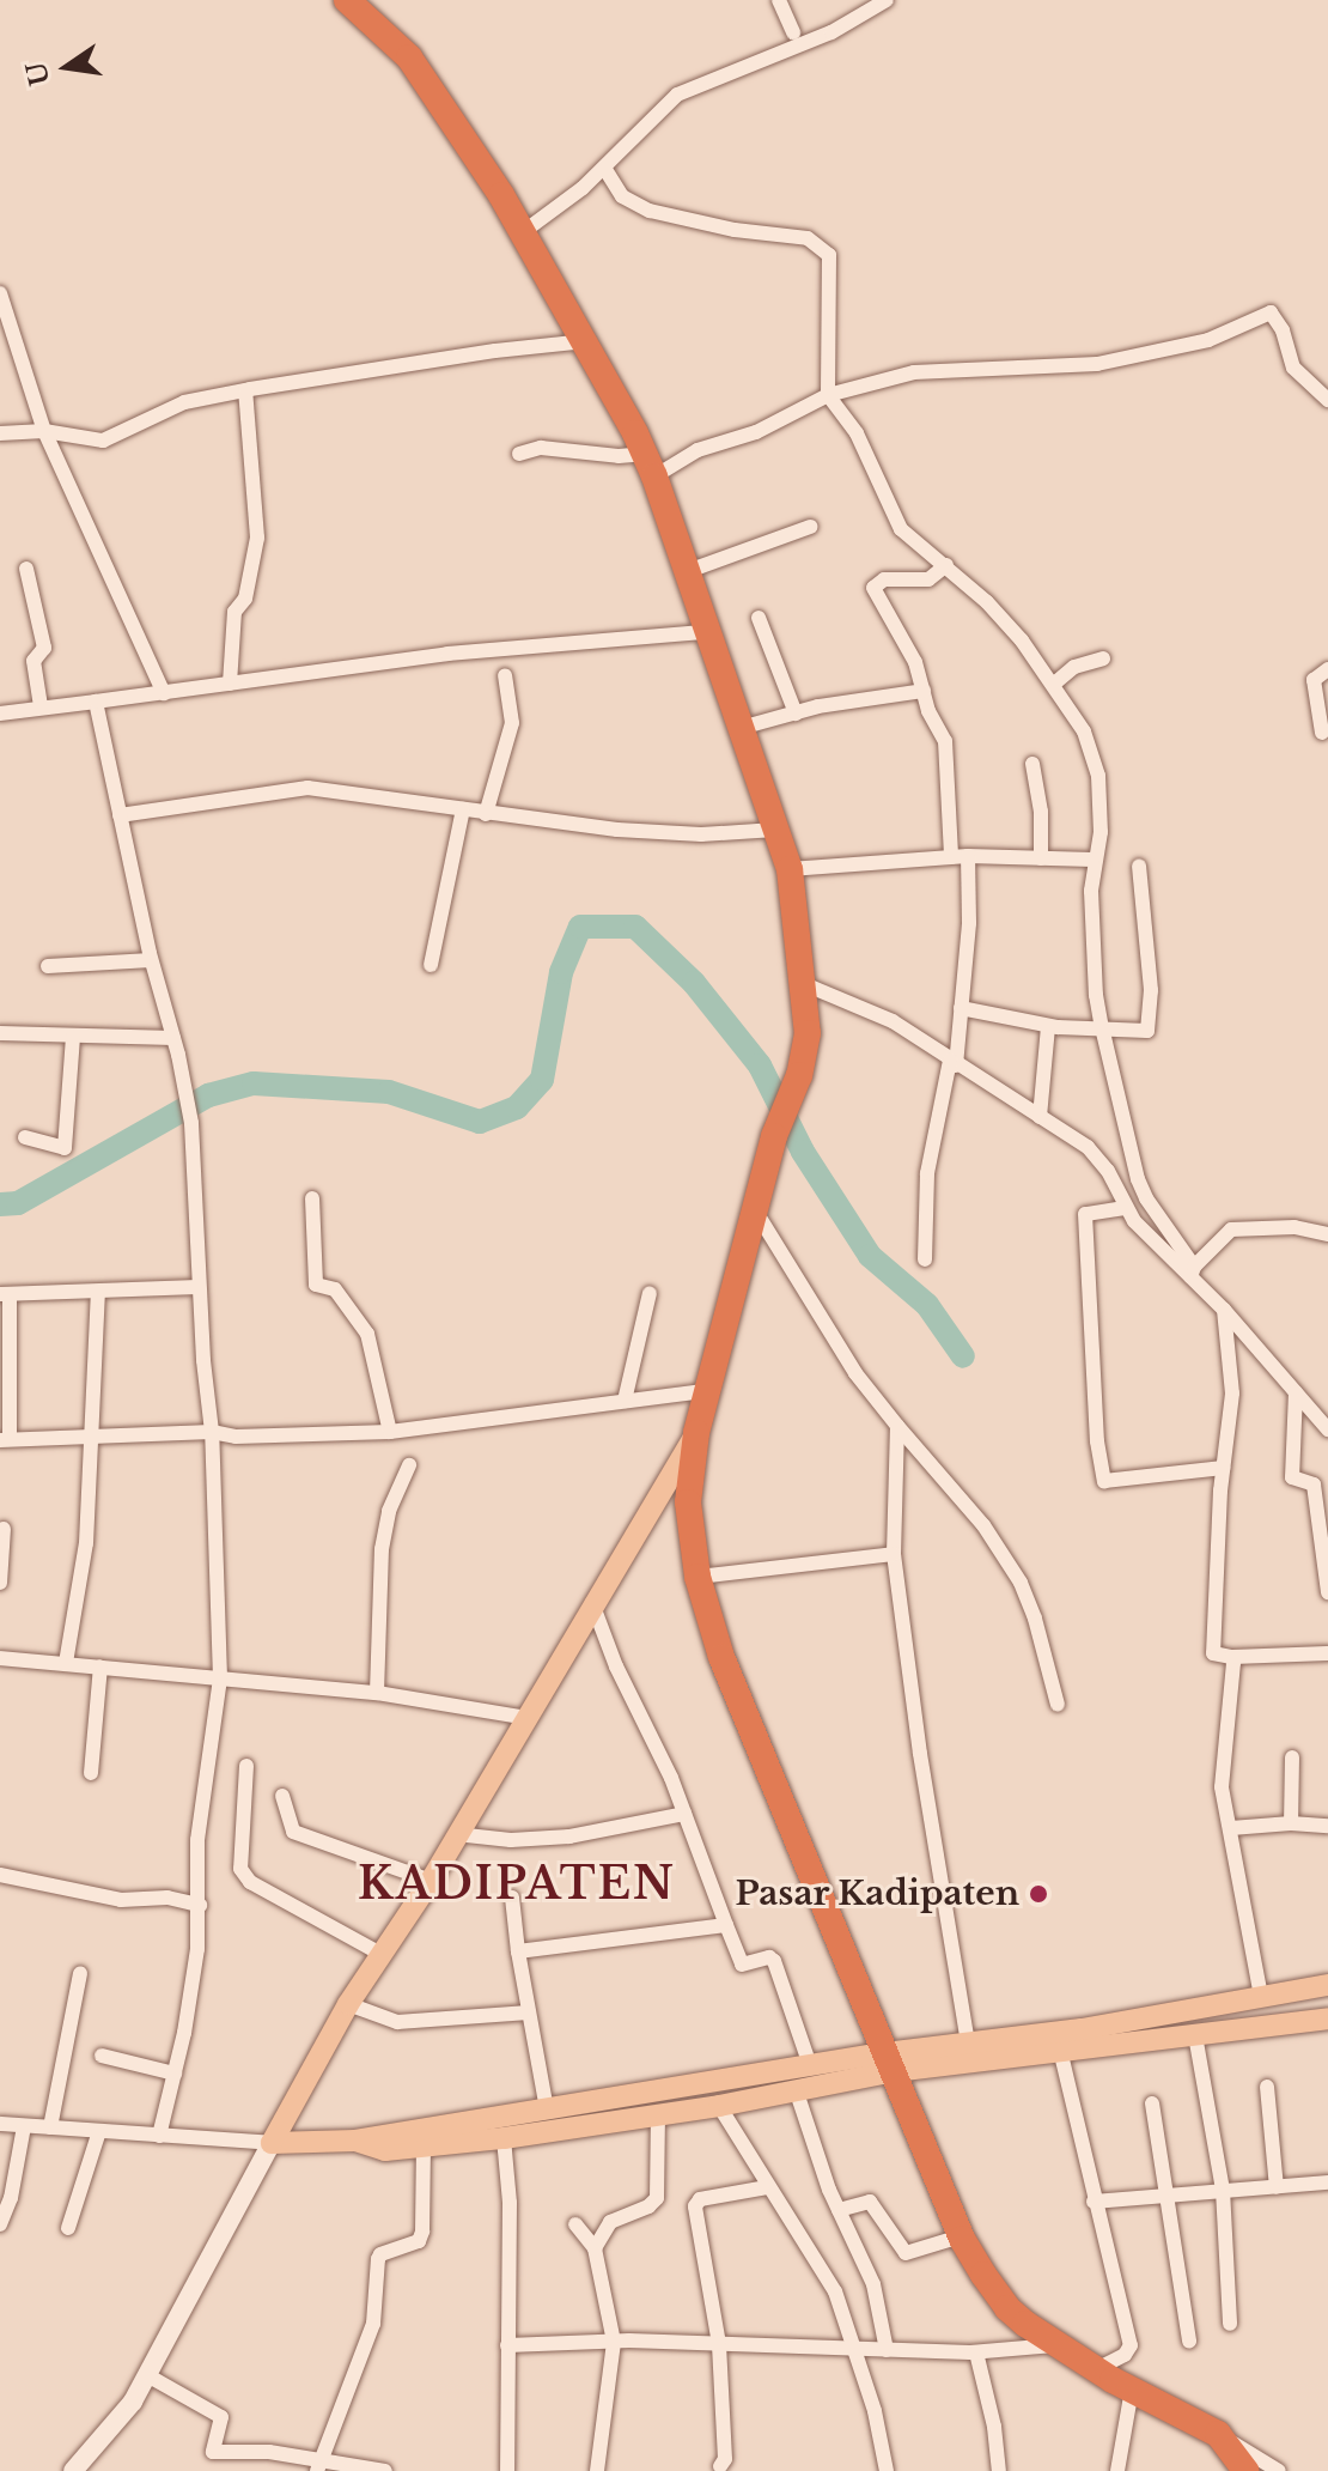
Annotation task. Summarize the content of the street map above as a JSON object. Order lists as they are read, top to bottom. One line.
{"districts":["KADIPATEN"],"places":["Pasar Kadipaten"],"north":"left"}
